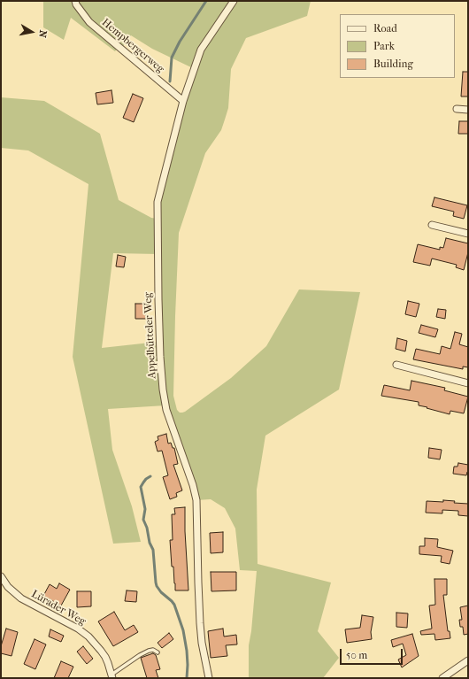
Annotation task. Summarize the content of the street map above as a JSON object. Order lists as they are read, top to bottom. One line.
{"streets":{"street":["Hempbergerweg","Appelbütteler Weg","Lürader Weg"]},"crossings":[["Hempbergerweg","Appelbütteler Weg"]],"legend":["Road","Park","Building"],"scale_bar":"50 m","north":"right"}
